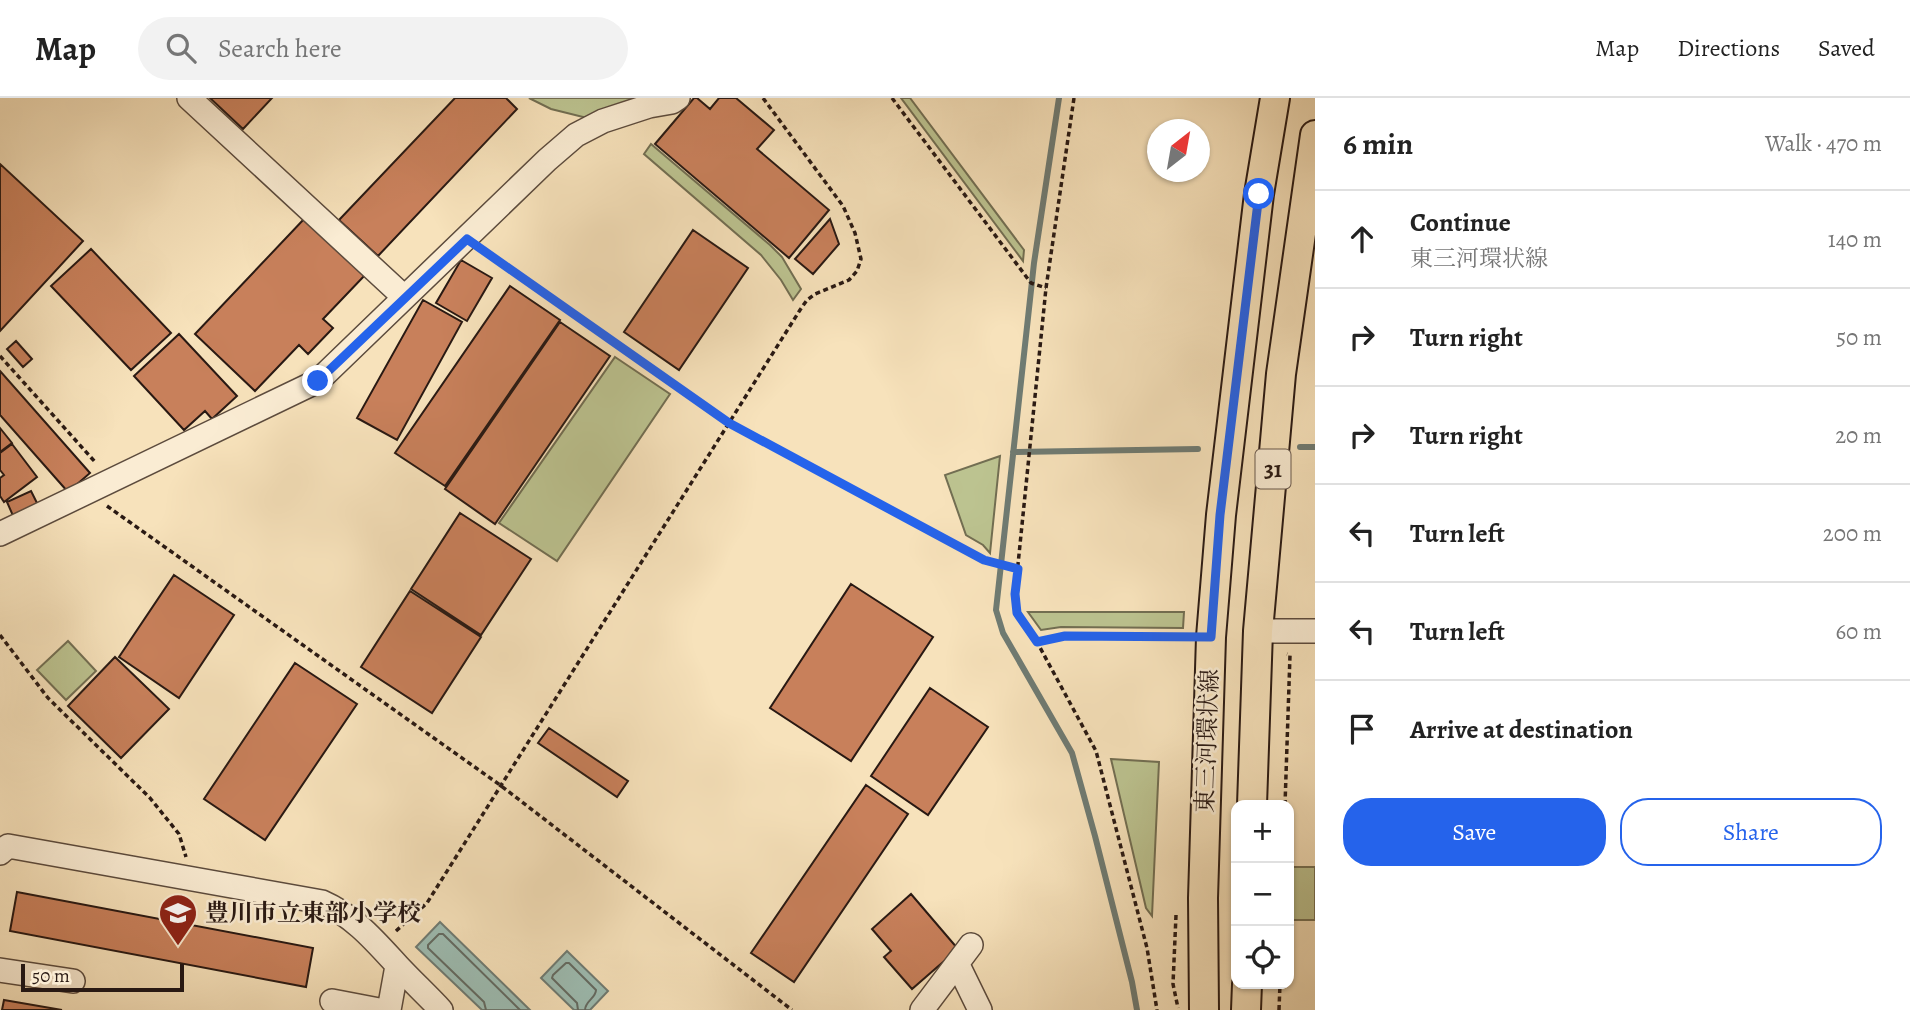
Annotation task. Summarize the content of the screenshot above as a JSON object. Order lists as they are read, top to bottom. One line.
{"streets":{"main road":["31","東三河環状線"]},"places":{"school or university":["豊川市立東部小学校"]},"scale_bar":"50 m","north":"top right","page":{"header":"Map","search":"Search here","nav":["Map","Directions","Saved"],"heading":["6 min","Walk · 470 m"],"list":[["Continue","東三河環状線","140 m"],["Turn right","50 m"],["Turn right","20 m"],["Turn left","200 m"],["Turn left","60 m"],"Arrive at destination"],"buttons":["Save","Share"],"map_buttons":["+","−"],"scale":"50 m"}}
